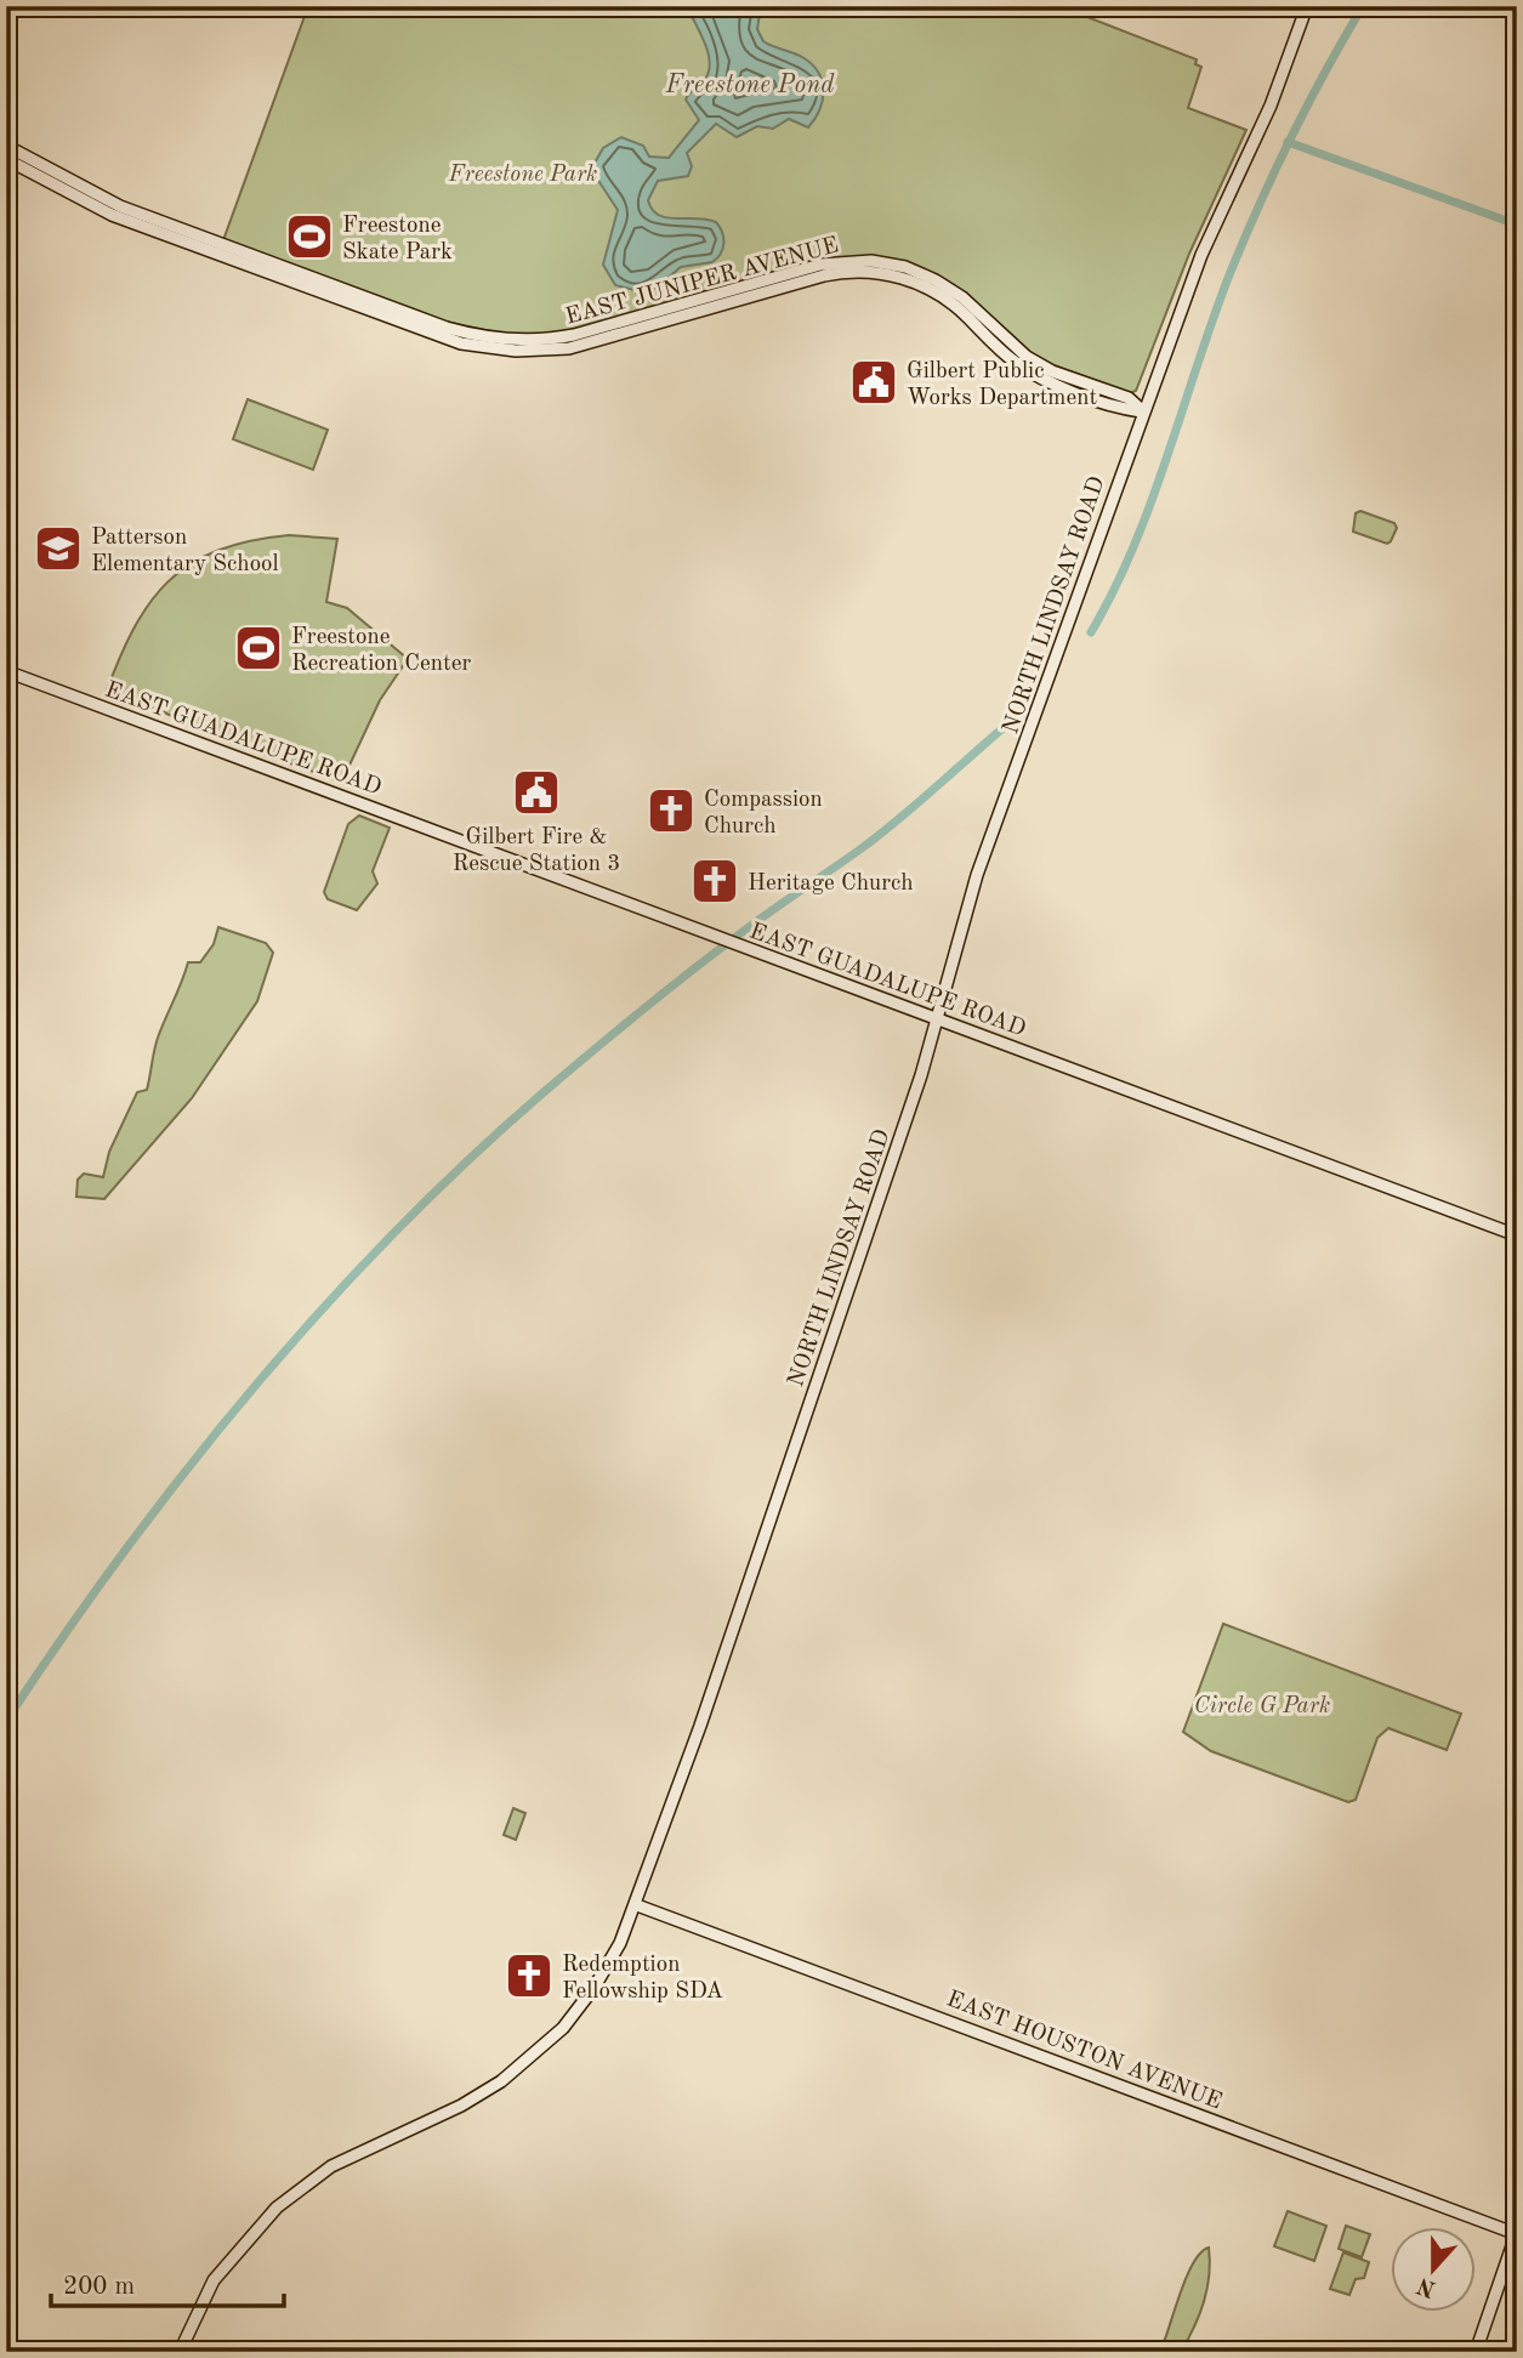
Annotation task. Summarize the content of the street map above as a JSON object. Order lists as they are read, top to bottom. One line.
{"streets":{"main road":["EAST JUNIPER AVENUE","NORTH LINDSAY ROAD","EAST GUADALUPE ROAD","EAST HOUSTON AVENUE"]},"crossings":[["EAST JUNIPER AVENUE","NORTH LINDSAY ROAD"],["NORTH LINDSAY ROAD","EAST GUADALUPE ROAD"],["NORTH LINDSAY ROAD","EAST HOUSTON AVENUE"]],"water":["Freestone Pond"],"parks":["Freestone Park","Circle G Park"],"places":{"sports":["Freestone Skate Park","Freestone Recreation Center"],"public building":["Gilbert Public Works Department","Gilbert Fire & Rescue Station 3"],"school or university":["Patterson Elementary School"],"church":["Compassion Church","Heritage Church","Redemption Fellowship SDA"]},"scale_bar":"200 m","north":"bottom"}
